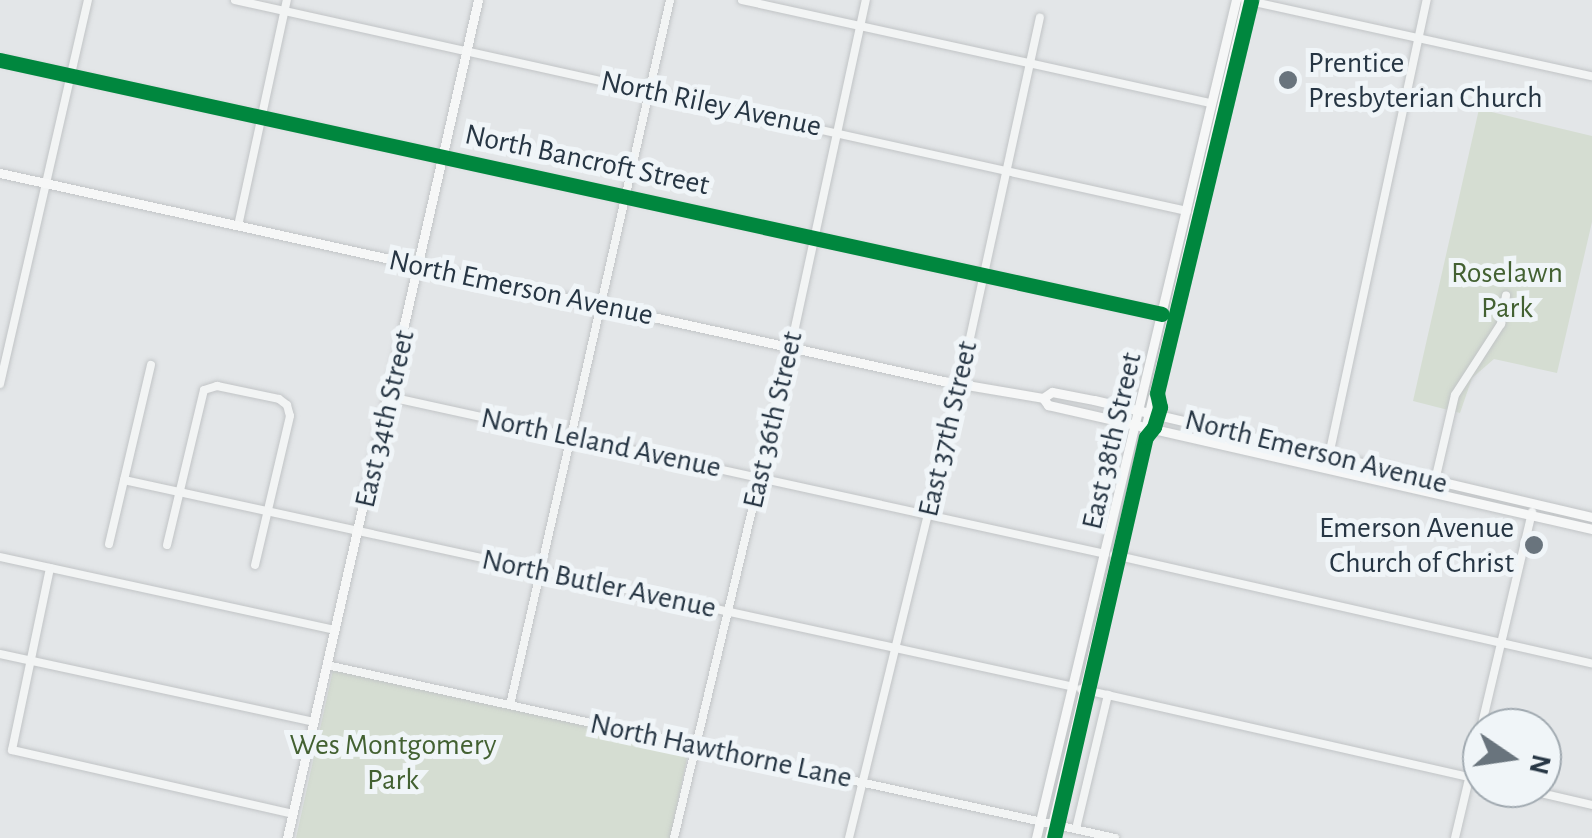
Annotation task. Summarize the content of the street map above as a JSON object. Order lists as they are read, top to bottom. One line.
{"streets":{"main road":["North Emerson Avenue","East 34th Street","East 38th Street"],"street":["North Riley Avenue","North Bancroft Street","East 36th Street","East 37th Street","North Leland Avenue","North Butler Avenue","North Hawthorne Lane"]},"crossings":[["North Riley Avenue","East 34th Street"],["North Riley Avenue","East 36th Street"],["North Riley Avenue","East 37th Street"],["North Riley Avenue","East 38th Street"],["North Bancroft Street","East 34th Street"],["North Bancroft Street","East 36th Street"],["North Bancroft Street","East 37th Street"],["North Bancroft Street","East 38th Street"],["North Emerson Avenue","East 34th Street"],["North Emerson Avenue","East 36th Street"],["North Emerson Avenue","East 37th Street"],["North Emerson Avenue","East 38th Street"],["East 34th Street","North Leland Avenue"],["East 34th Street","North Butler Avenue"],["East 34th Street","North Hawthorne Lane"],["East 36th Street","North Leland Avenue"],["East 36th Street","North Butler Avenue"],["East 36th Street","North Hawthorne Lane"],["East 37th Street","North Leland Avenue"],["East 37th Street","North Butler Avenue"],["East 37th Street","North Hawthorne Lane"],["East 38th Street","North Leland Avenue"],["East 38th Street","North Butler Avenue"],["East 38th Street","North Hawthorne Lane"]],"parks":["Roselawn Park","Wes Montgomery Park"],"places":["Prentice Presbyterian Church","Emerson Avenue Church of Christ"],"north":"right"}
